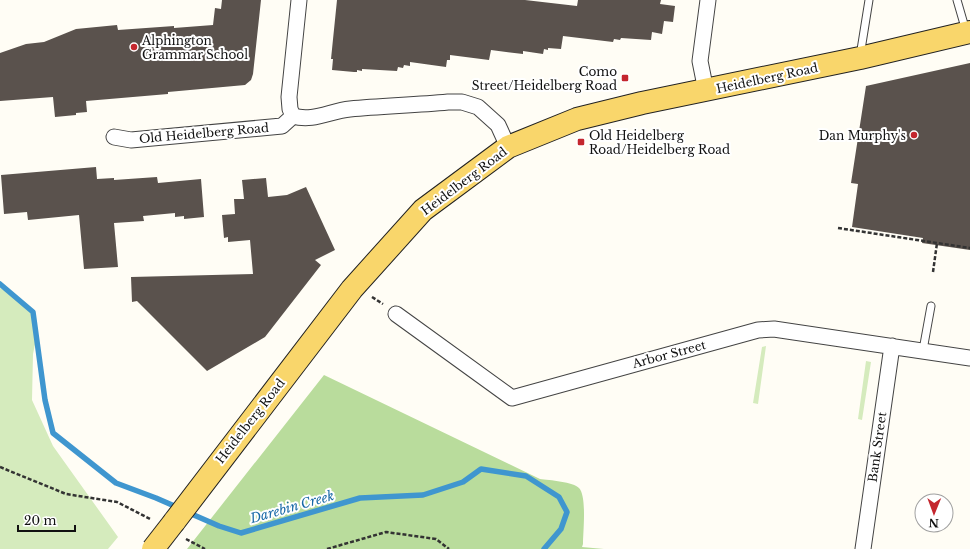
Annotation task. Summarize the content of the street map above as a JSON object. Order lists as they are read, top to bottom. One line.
{"streets":{"main road":["Heidelberg Road"],"street":["Old Heidelberg Road","Arbor Street","Bank Street"]},"crossings":[["Arbor Street","Bank Street"]],"water":["Darebin Creek"],"places":{"other":["Alphington Grammar School","Dan Murphy's"],"transit":["Como Street/Heidelberg Road","Old Heidelberg Road/Heidelberg Road"]},"scale_bar":"20 m","north":"bottom"}
